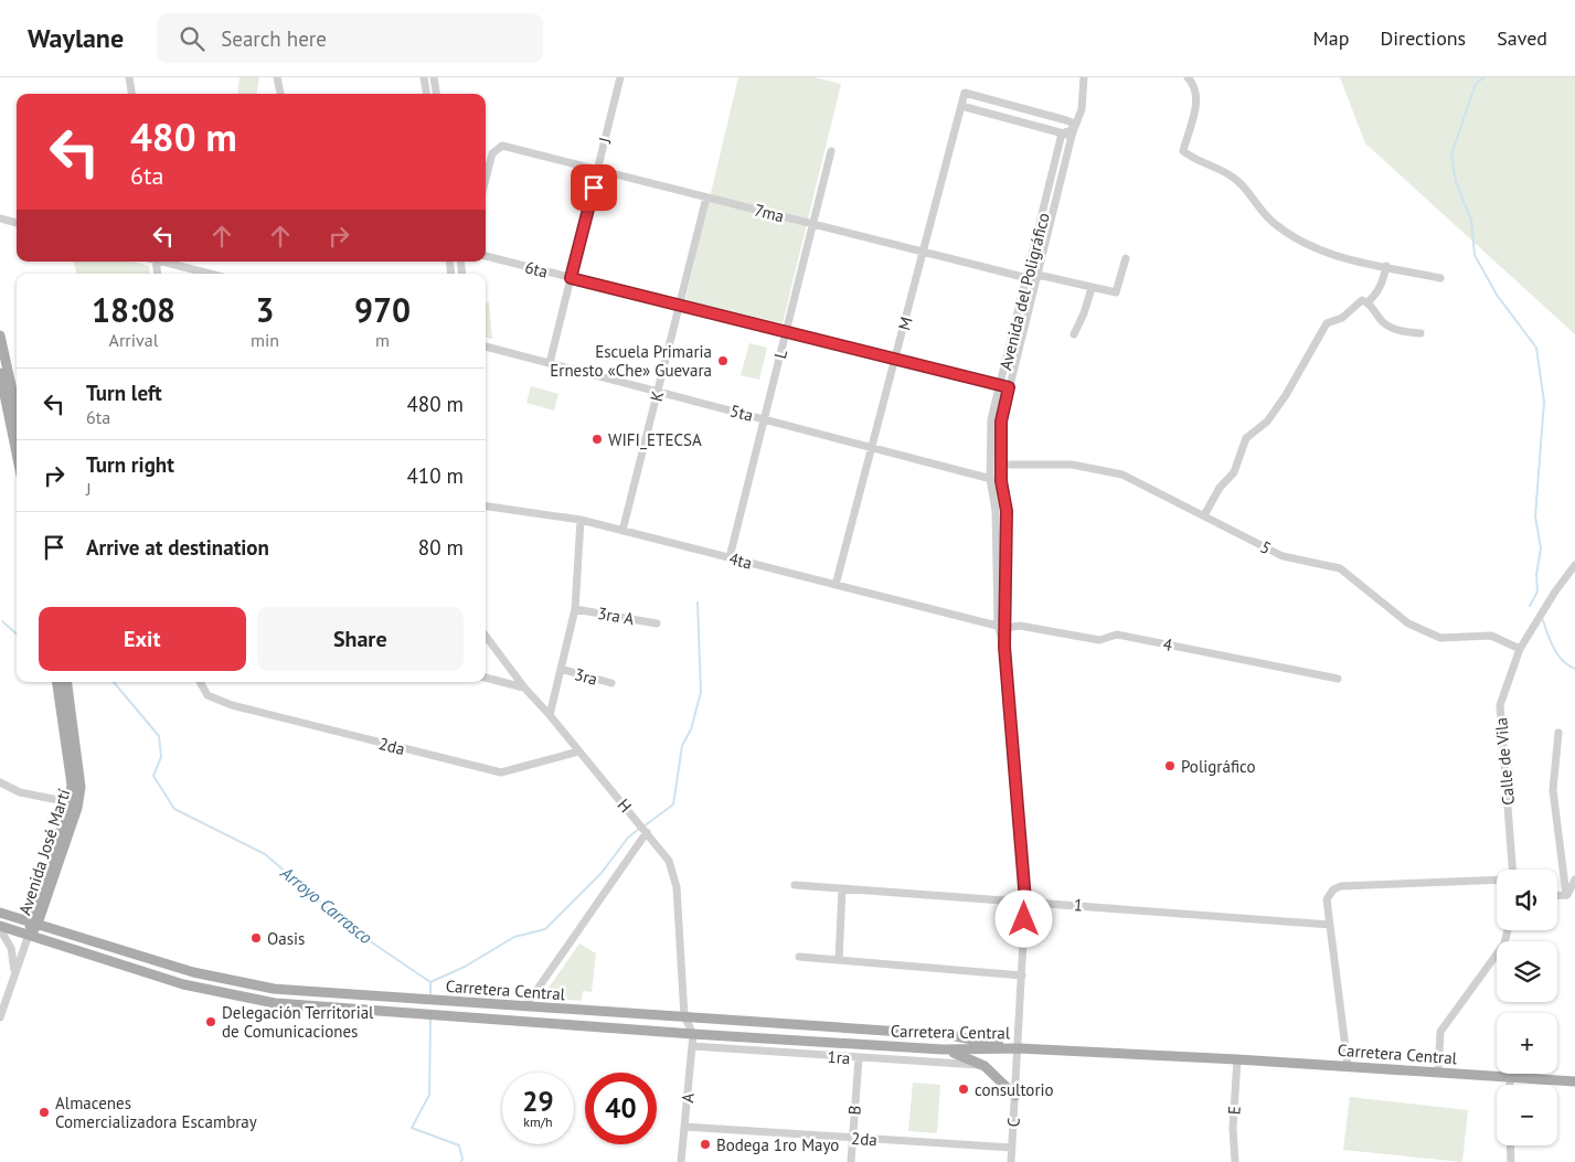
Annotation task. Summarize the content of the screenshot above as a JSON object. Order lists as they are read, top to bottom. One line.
{"streets":{"main road":["Avenida José Martí","Carretera Central"],"street":["J","7ma","6ta","Avenida del Poligráfico","M","L","K","5ta","5","4ta","3ra A","4","3ra","2da","Calle de Vila","H","1","1ra","A","B","E","C"]},"crossings":[["J","7ma"],["J","6ta"],["J","5ta"],["7ma","Avenida del Poligráfico"],["7ma","M"],["7ma","L"],["7ma","K"],["6ta","Avenida del Poligráfico"],["6ta","M"],["6ta","L"],["6ta","K"],["Avenida del Poligráfico","M"],["Avenida del Poligráfico","5ta"],["Avenida del Poligráfico","5"],["Avenida del Poligráfico","4ta"],["Avenida del Poligráfico","4"],["Avenida del Poligráfico","1"],["Avenida del Poligráfico","Carretera Central"],["Avenida del Poligráfico","C"],["M","5ta"],["M","4ta"],["L","5ta"],["L","4ta"],["K","5ta"],["K","4ta"],["5","Calle de Vila"],["4ta","4"],["2da","H"],["2da","A"],["2da","B"],["2da","C"],["H","Carretera Central"],["Avenida José Martí","Carretera Central"],["Carretera Central","A"],["Carretera Central","E"],["Carretera Central","C"],["1ra","A"],["1ra","B"]],"water":["Arroyo Carrasco"],"places":["Escuela Primaria Ernesto «Che» Guevara","WIFI_ETECSA","Poligráfico","Oasis","Delegación Territorial de Comunicaciones","consultorio","Almacenes Comercializadora Escambray","Bodega 1ro Mayo"],"page":{"header":"Waylane","search":"Search here","nav":["Map","Directions","Saved"],"turn":["480 m","6ta"],"eta":["18:08","Arrival","3","min","970","m"],"list":[{"name":"Turn left","note":"6ta","value":"480 m"},{"name":"Turn right","note":"J","value":"410 m"},{"name":"Arrive at destination","value":"80 m"}],"buttons":["Exit","Share"],"map_buttons":["+","−"],"speed":"29 km/h","limit":"40"}}
